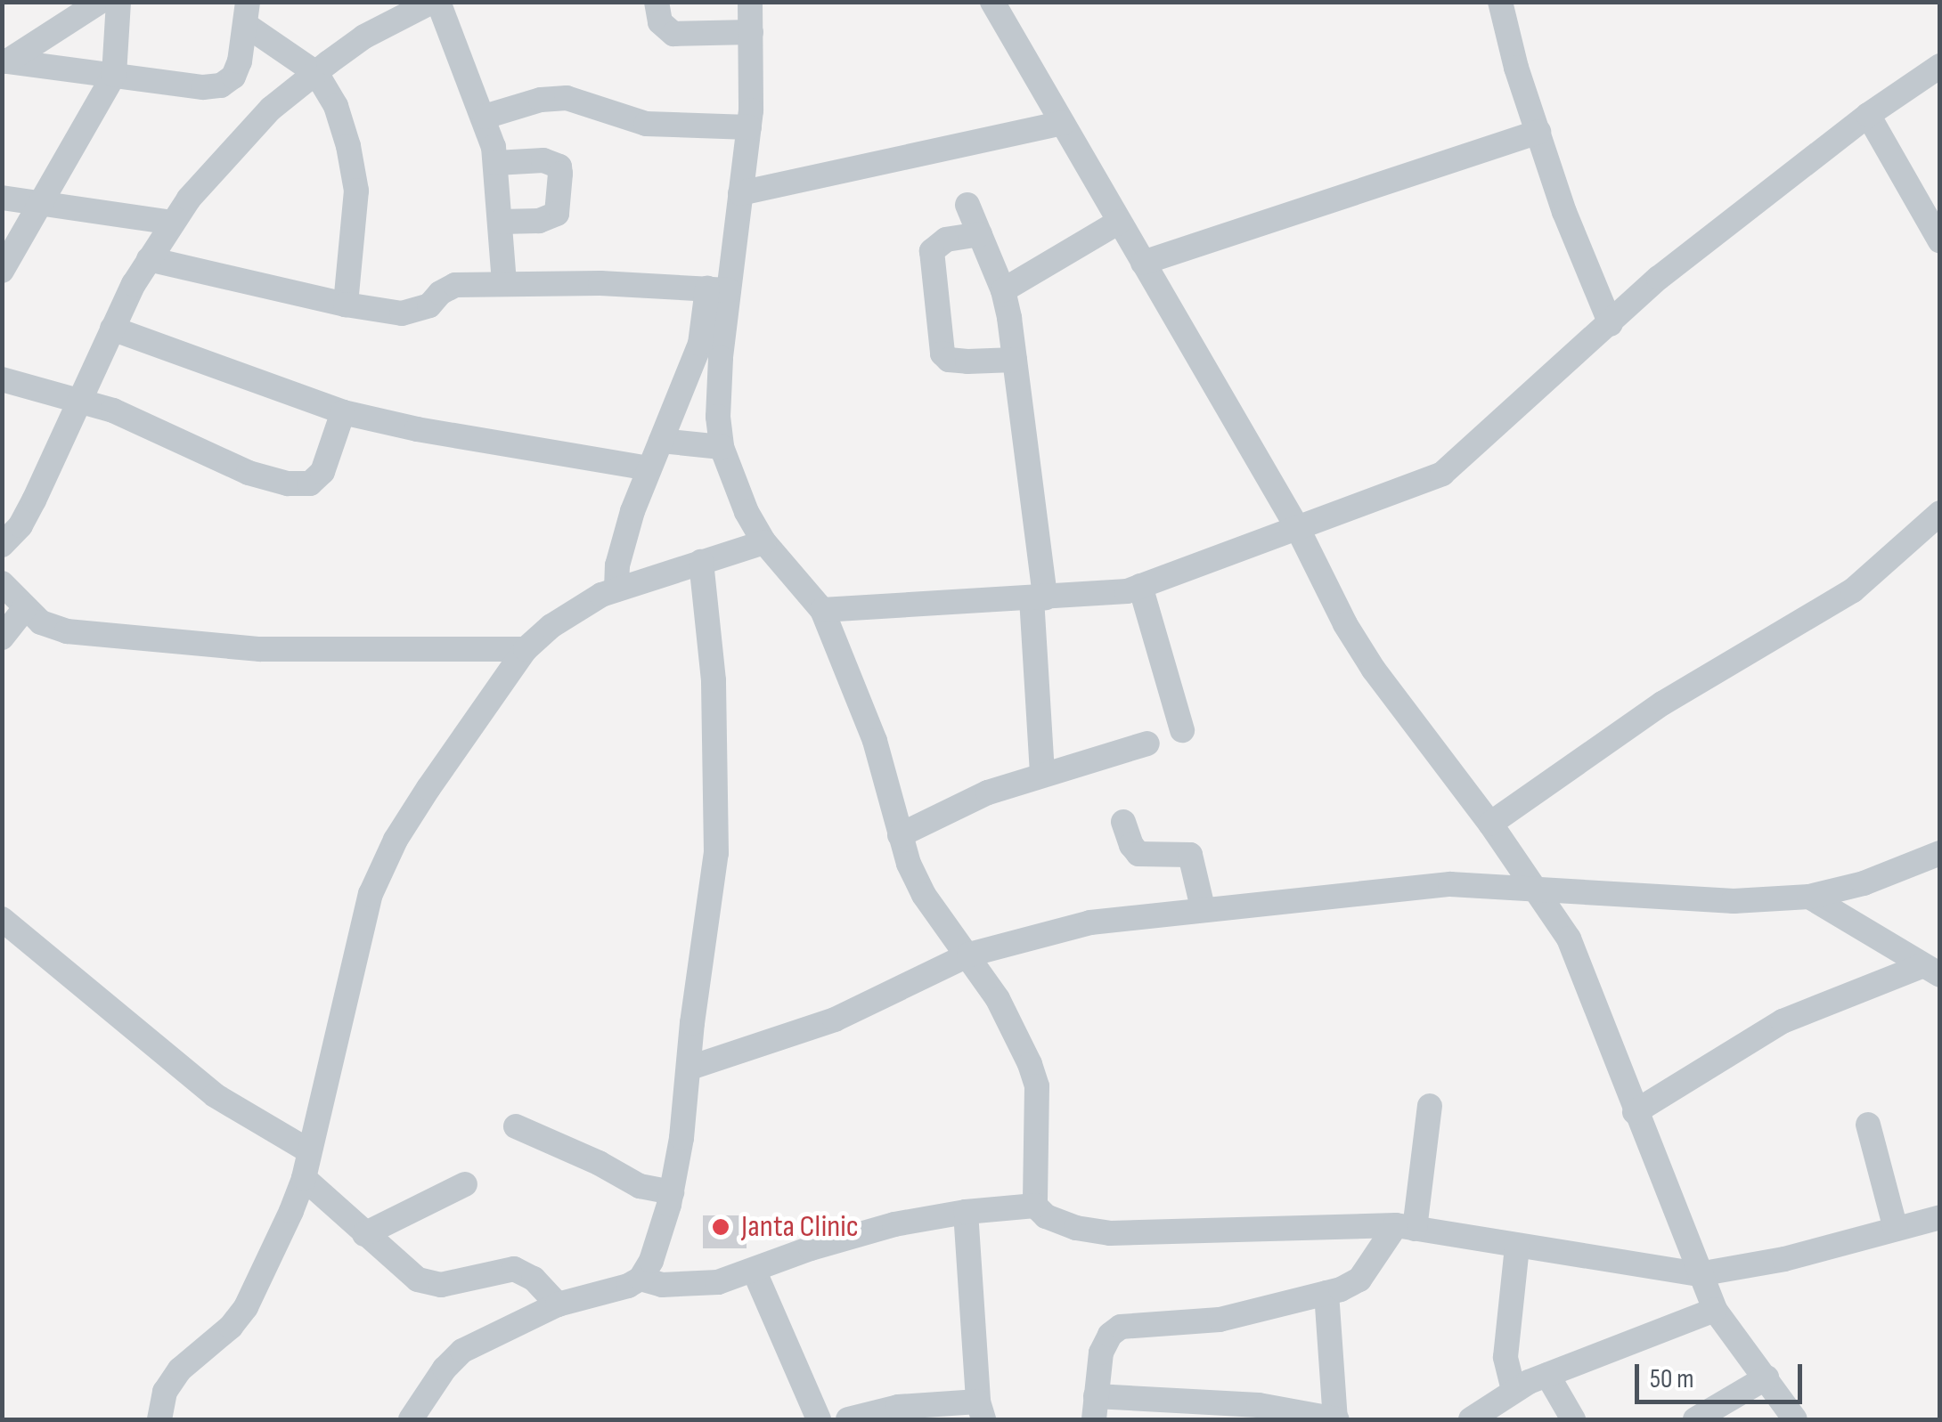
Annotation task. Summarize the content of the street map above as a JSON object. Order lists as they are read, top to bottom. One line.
{"places":["Janta Clinic"],"scale_bar":"50 m"}
